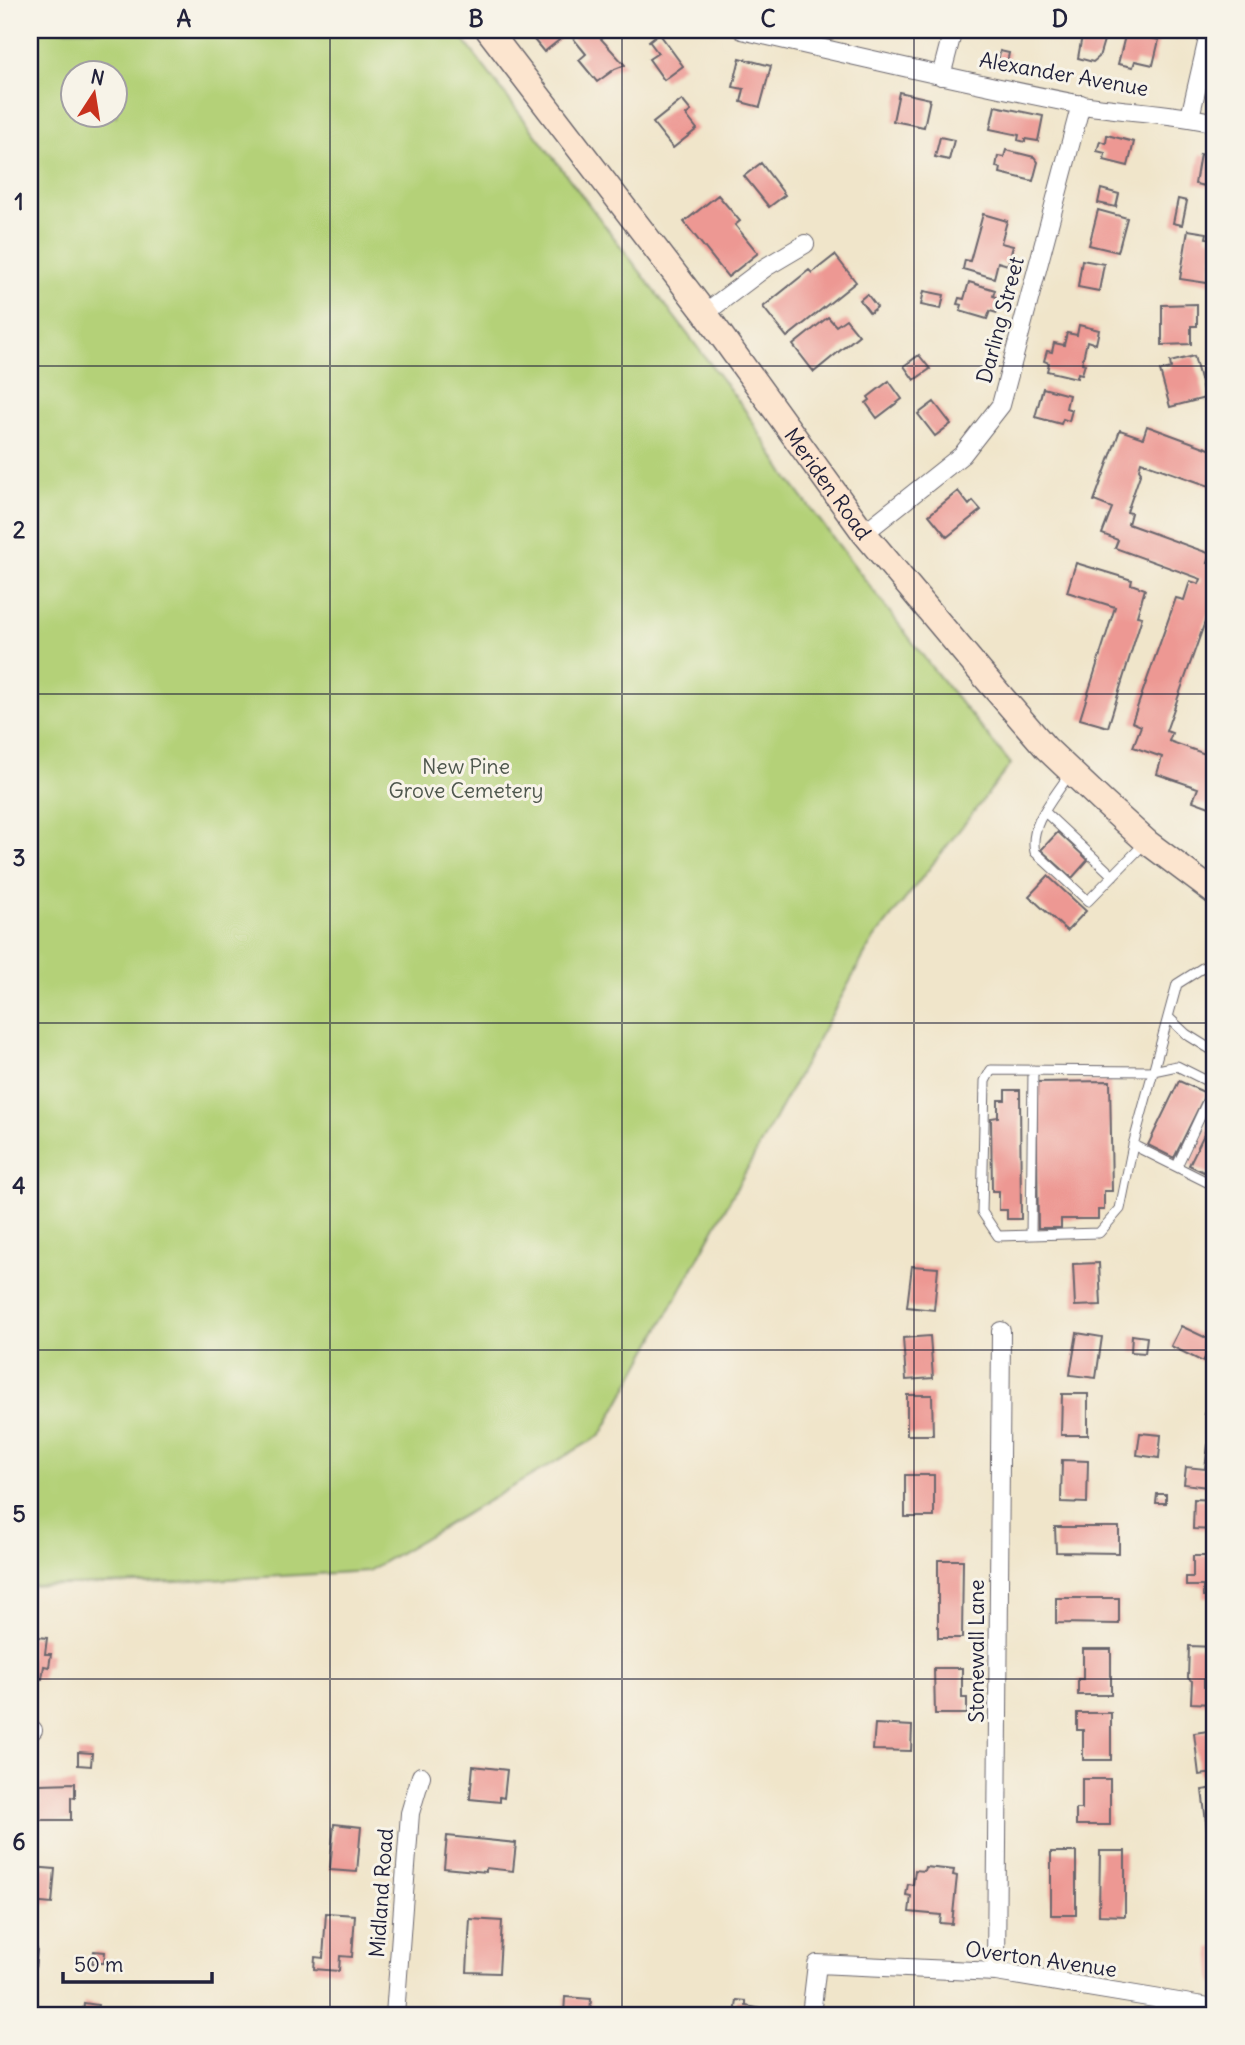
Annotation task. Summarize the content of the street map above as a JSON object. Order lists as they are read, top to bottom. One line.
{"streets":{"main road":["Meriden Road"],"street":["Alexander Avenue","Darling Street","Stonewall Lane","Midland Road","Overton Avenue"]},"crossings":[["Alexander Avenue","Darling Street"],["Darling Street","Meriden Road"],["Stonewall Lane","Overton Avenue"]],"parks":["New Pine Grove Cemetery"],"scale_bar":"50 m","north":"top","grid":{"columns":["A","B","C","D"],"rows":["1","2","3","4","5","6"]}}
